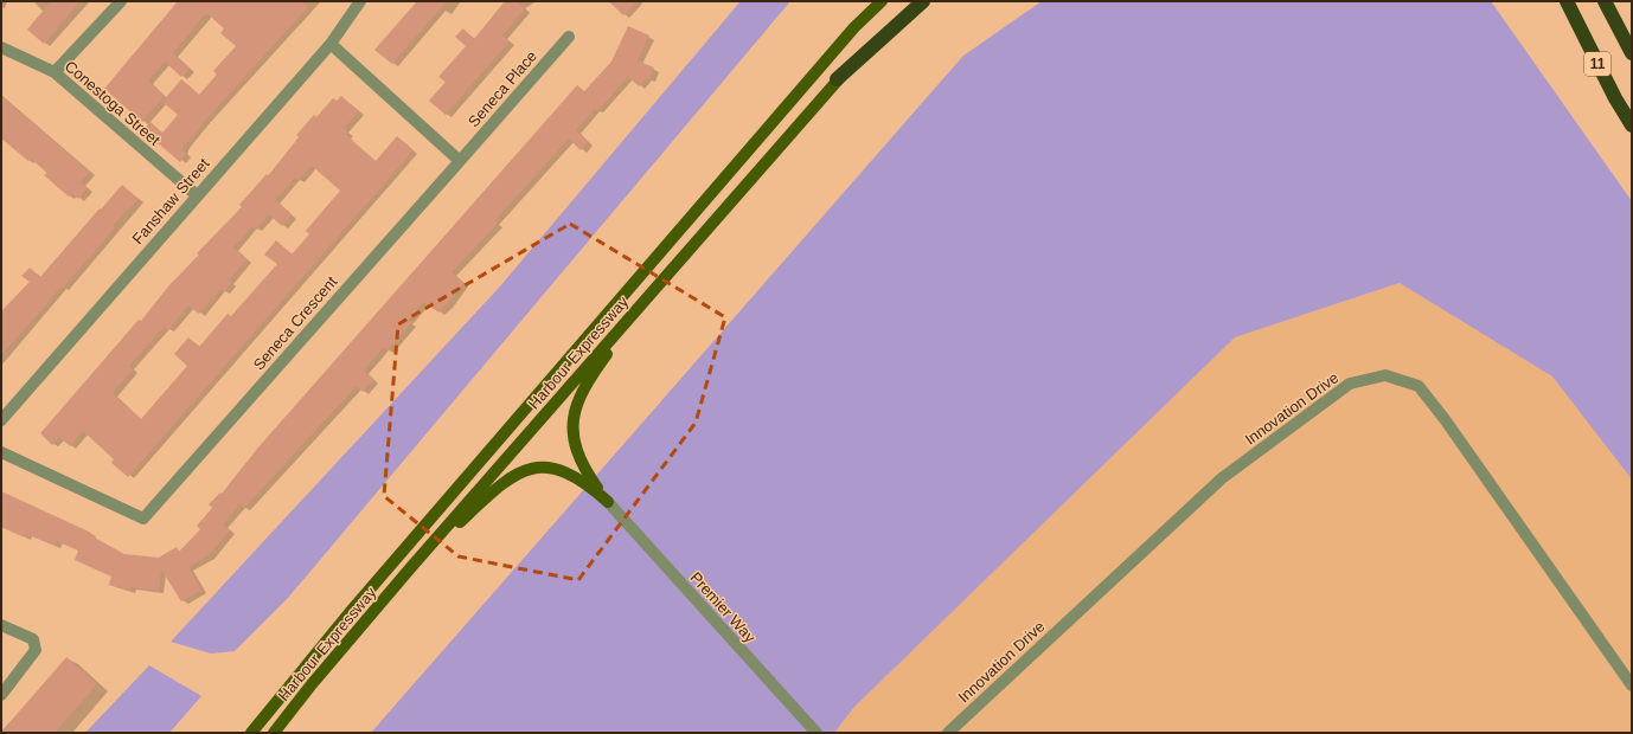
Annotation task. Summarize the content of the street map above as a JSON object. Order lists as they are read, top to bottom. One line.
{"streets":{"highway":["11"],"main road":["Harbour Expressway"],"street":["Seneca Place","Conestoga Street","Fanshaw Street","Seneca Crescent","Innovation Drive","Premier Way"]},"crossings":[["Seneca Place","Seneca Crescent"],["Conestoga Street","Fanshaw Street"]]}
